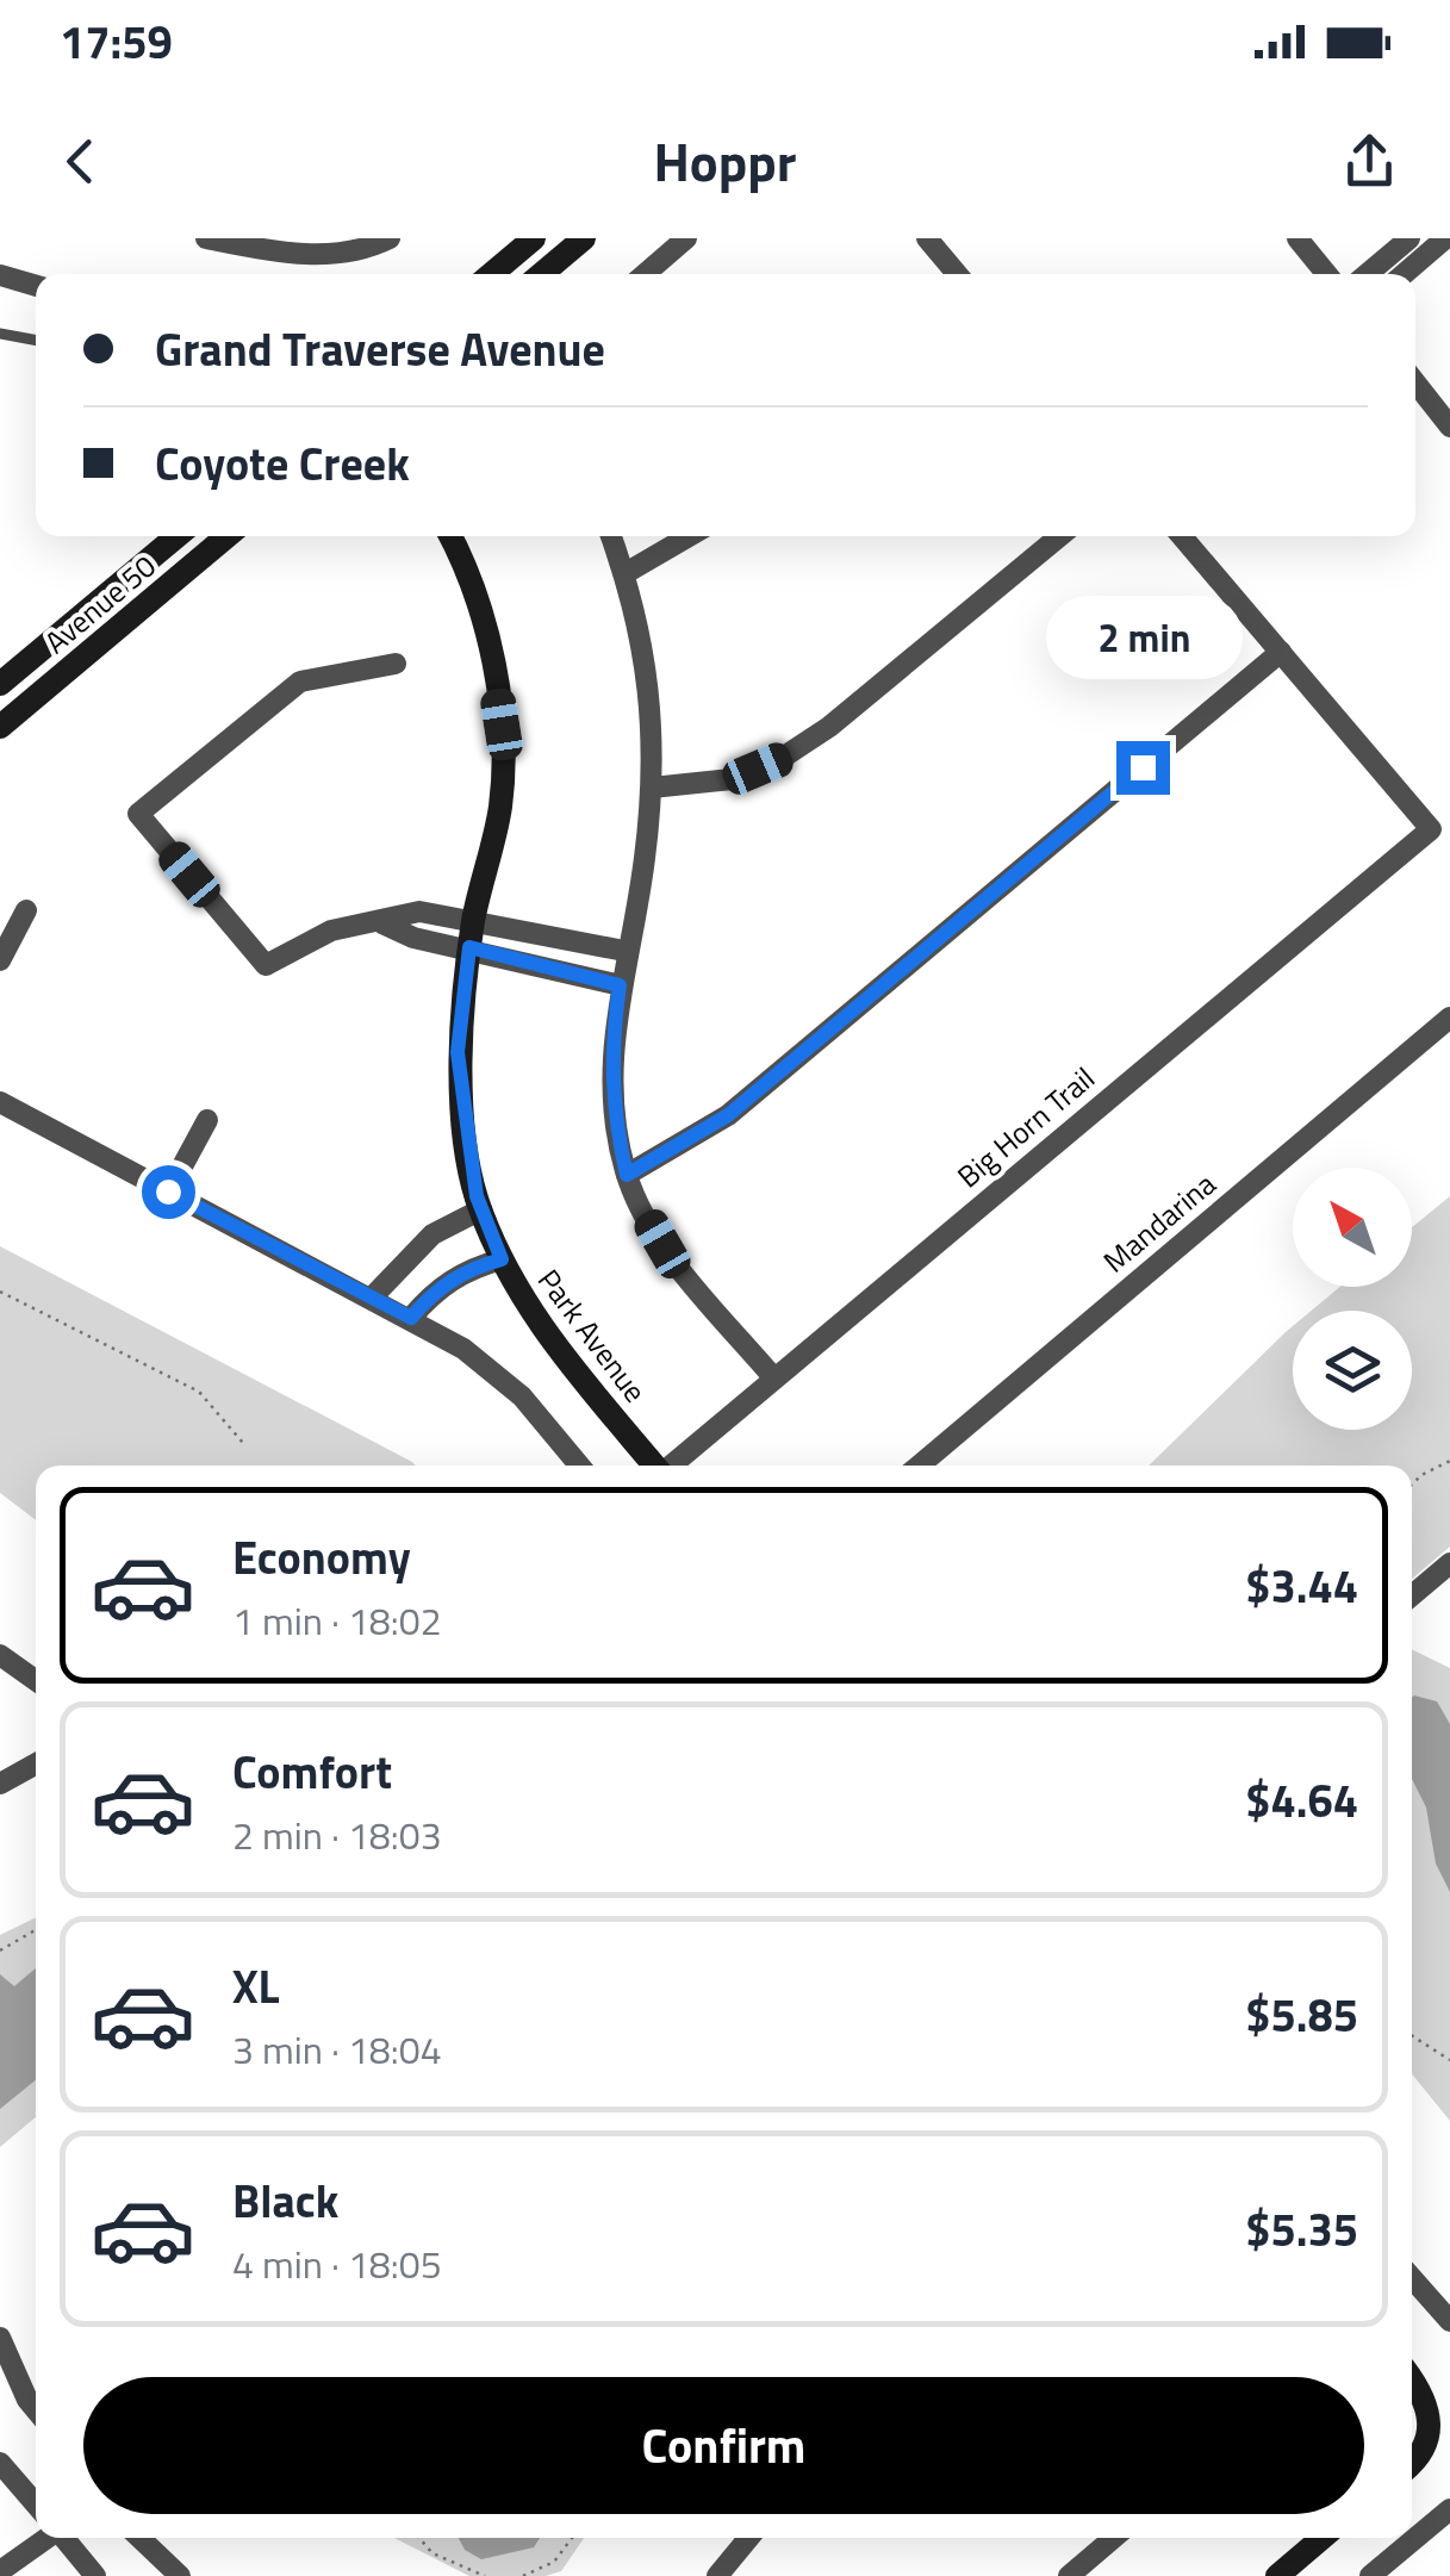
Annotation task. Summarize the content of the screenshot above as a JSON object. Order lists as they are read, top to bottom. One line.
{"streets":{"street":["Avenue 50","Big Horn Trail","Mandarina","Park Avenue"]},"north":"top left","page":{"status":"17:59","header":"Hoppr","banner":["Grand Traverse Avenue","Coyote Creek"],"bubble":"2 min","list":[{"name":"Economy","note":"1 min · 18:02","value":"$3.44"},{"name":"Comfort","note":"2 min · 18:03","value":"$4.64"},{"name":"XL","note":"3 min · 18:04","value":"$5.85"},{"name":"Black","note":"4 min · 18:05","value":"$5.35"}],"buttons":"Confirm"}}
